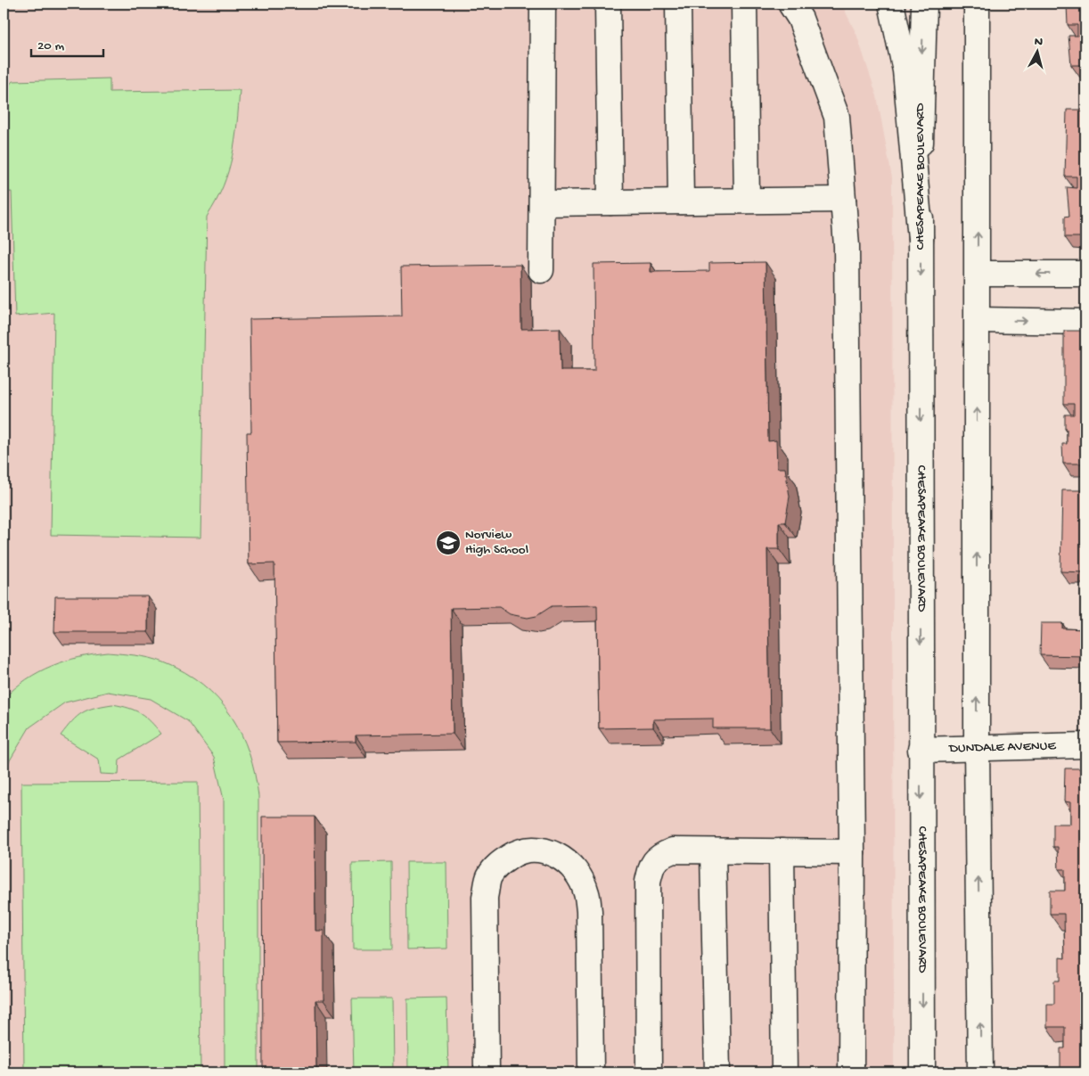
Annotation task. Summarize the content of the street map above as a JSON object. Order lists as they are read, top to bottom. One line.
{"streets":{"main road":["CHESAPEAKE BOULEVARD","DUNDALE AVENUE"]},"crossings":[["CHESAPEAKE BOULEVARD","DUNDALE AVENUE"]],"places":{"school or university":["Norview High School"]},"scale_bar":"20 m","north":"top"}
